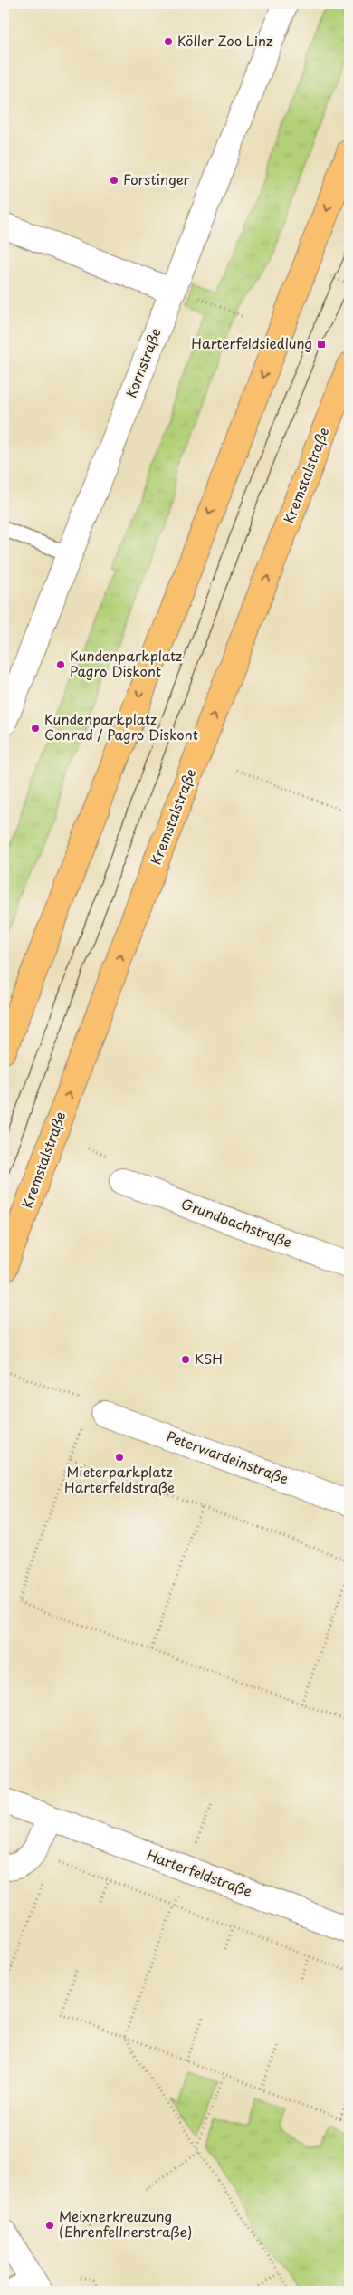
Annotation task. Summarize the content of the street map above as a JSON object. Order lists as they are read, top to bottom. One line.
{"streets":{"main road":["Kremstalstraße"],"street":["Kornstraße","Grundbachstraße","Peterwardeinstraße","Harterfeldstraße"]},"places":{"other":["Köller Zoo Linz","Forstinger","Kundenparkplatz Pagro Diskont","Kundenparkplatz Conrad / Pagro Diskont","KSH","Mieterparkplatz Harterfeldstraße","Meixnerkreuzung (Ehrenfellnerstraße)"],"transit":["Harterfeldsiedlung"]}}
